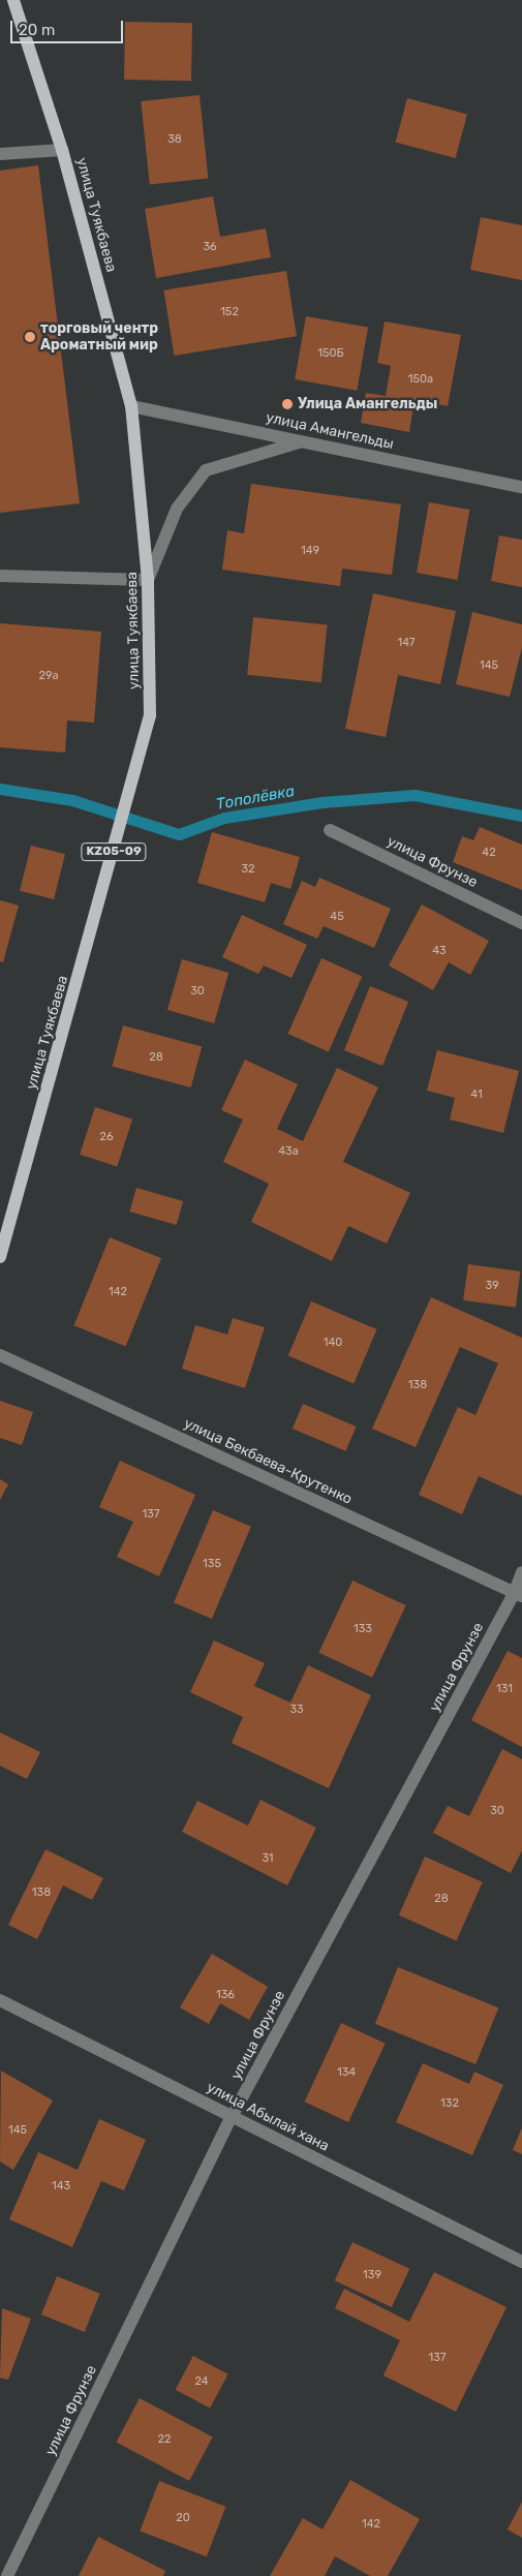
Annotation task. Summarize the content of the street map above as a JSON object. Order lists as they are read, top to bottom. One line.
{"streets":{"main road":["улица Туякбаева","KZ05-09"],"street":["улица Амангельды","улица Фрунзе","улица Бекбаева-Крутенко","улица Абылай хана"]},"crossings":[["улица Туякбаева","улица Амангельды"],["улица Фрунзе","улица Бекбаева-Крутенко"],["улица Фрунзе","улица Абылай хана"]],"water":["Тополёвка"],"places":["торговый чентр Ароматный мир","Улица Амангельды"],"house_numbers":["38","36","152","150Б","150а","149","147","145","29а","42","32","45","43","30","28","41","26","43а","39","142","140","138","137","135","133","131","33","30","31","138","28","136","134","132","145","143","139","137","24","22","20","142"],"scale_bar":"20 m"}
